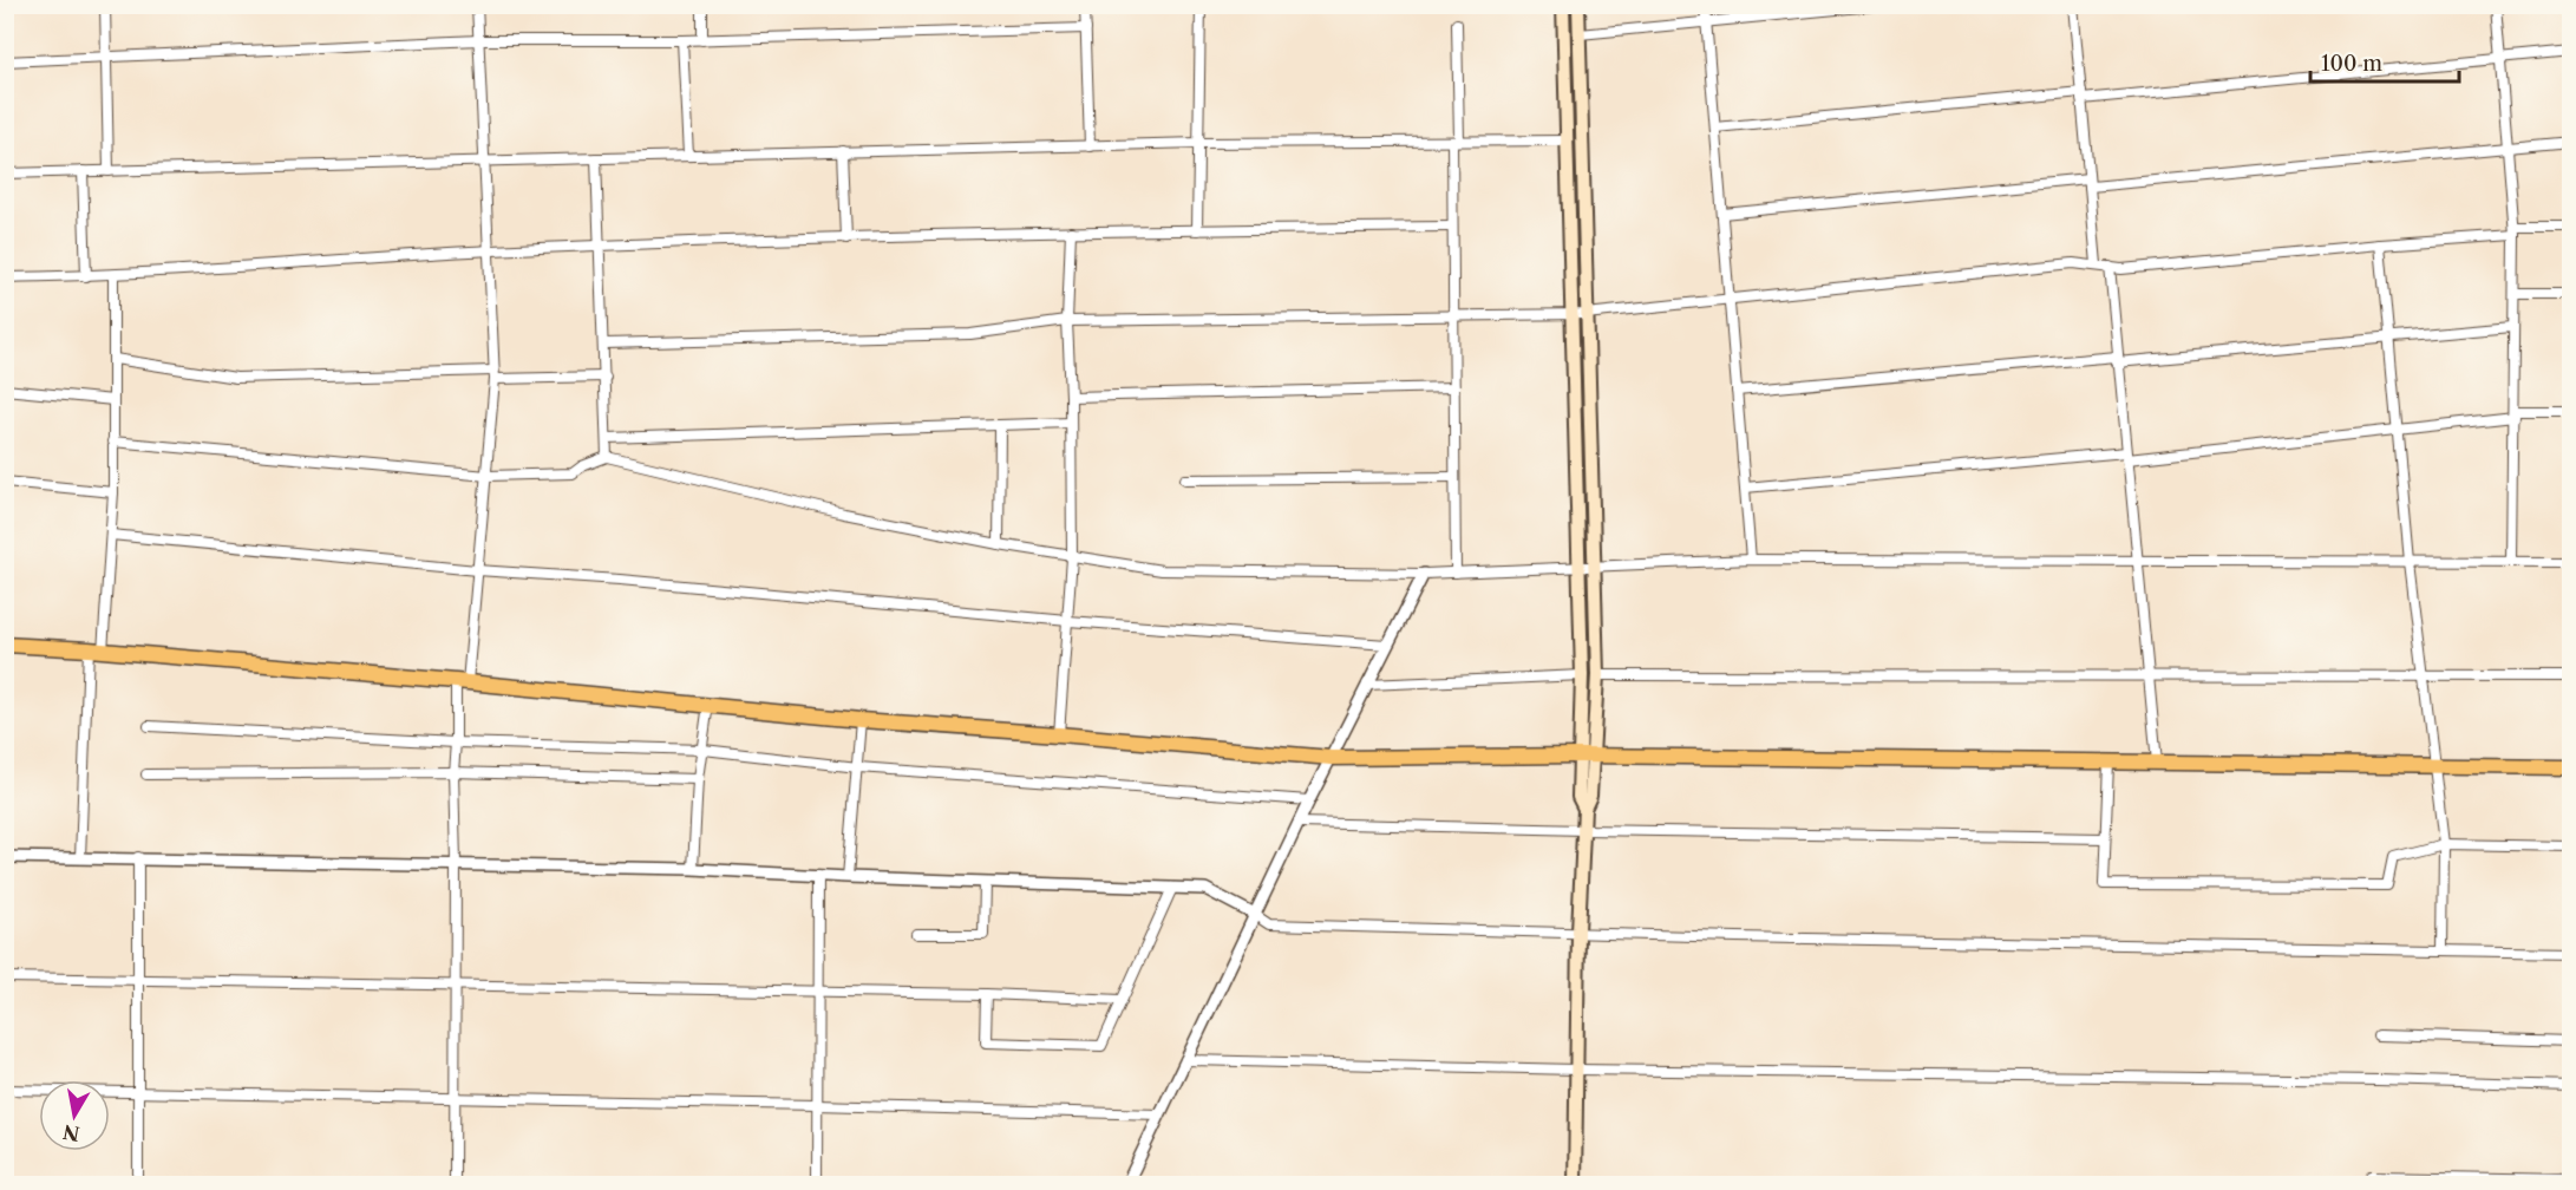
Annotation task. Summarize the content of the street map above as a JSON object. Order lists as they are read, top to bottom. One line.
{"scale_bar":"100 m","north":"bottom"}
